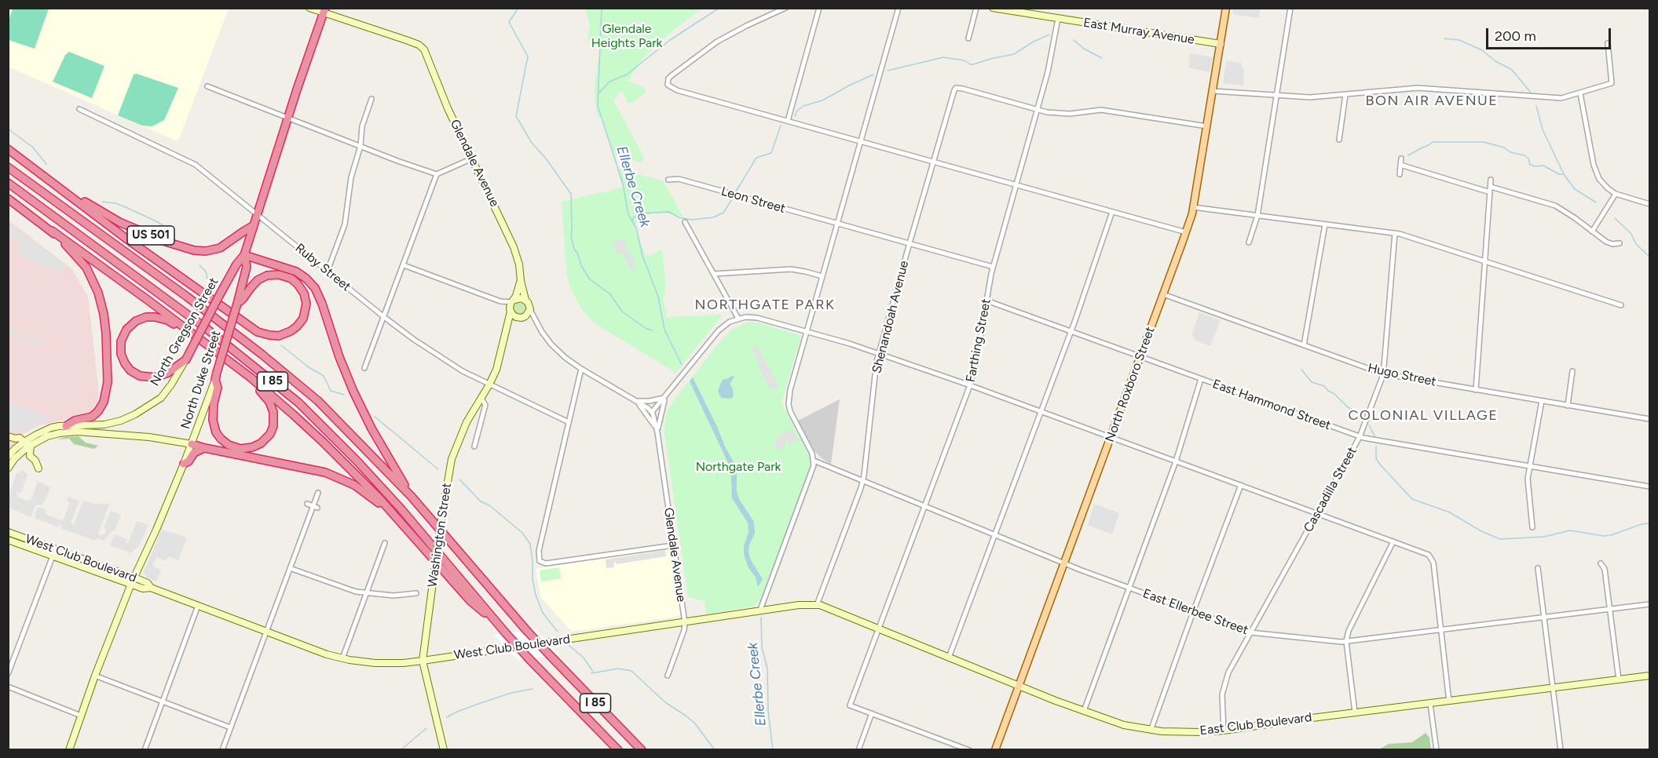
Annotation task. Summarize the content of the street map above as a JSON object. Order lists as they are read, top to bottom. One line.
{"streets":{"highway":["US 501","North Gregson Street","North Duke Street","I 85"],"main road":["North Roxboro Street"],"street":["East Murray Avenue","Glendale Avenue","Leon Street","Ruby Street","Shenandoah Avenue","Farthing Street","Hugo Street","East Hammond Street","Cascadilla Street","Washington Street","West Club Boulevard","East Ellerbee Street","East Club Boulevard"]},"crossings":[["East Murray Avenue","Farthing Street"],["East Murray Avenue","North Roxboro Street"],["Glendale Avenue","North Duke Street"],["Glendale Avenue","Washington Street"],["Glendale Avenue","West Club Boulevard"],["Leon Street","Shenandoah Avenue"],["Leon Street","Farthing Street"],["US 501","North Duke Street"],["Ruby Street","North Duke Street"],["Ruby Street","Washington Street"],["Shenandoah Avenue","Farthing Street"],["Shenandoah Avenue","West Club Boulevard"],["Shenandoah Avenue","East Ellerbee Street"],["North Gregson Street","North Duke Street"],["Farthing Street","East Hammond Street"],["Farthing Street","West Club Boulevard"],["Farthing Street","East Ellerbee Street"],["Farthing Street","East Club Boulevard"],["Hugo Street","North Roxboro Street"],["Hugo Street","Cascadilla Street"],["North Duke Street","West Club Boulevard"],["North Roxboro Street","East Hammond Street"],["North Roxboro Street","East Ellerbee Street"],["North Roxboro Street","East Club Boulevard"],["East Hammond Street","Cascadilla Street"],["Cascadilla Street","East Ellerbee Street"],["Cascadilla Street","East Club Boulevard"],["Washington Street","West Club Boulevard"],["West Club Boulevard","East Club Boulevard"]],"districts":["BON AIR AVENUE","NORTHGATE PARK","COLONIAL VILLAGE"],"water":["Ellerbe Creek"],"parks":["Glendale Heights Park","Northgate Park"],"scale_bar":"200 m"}
